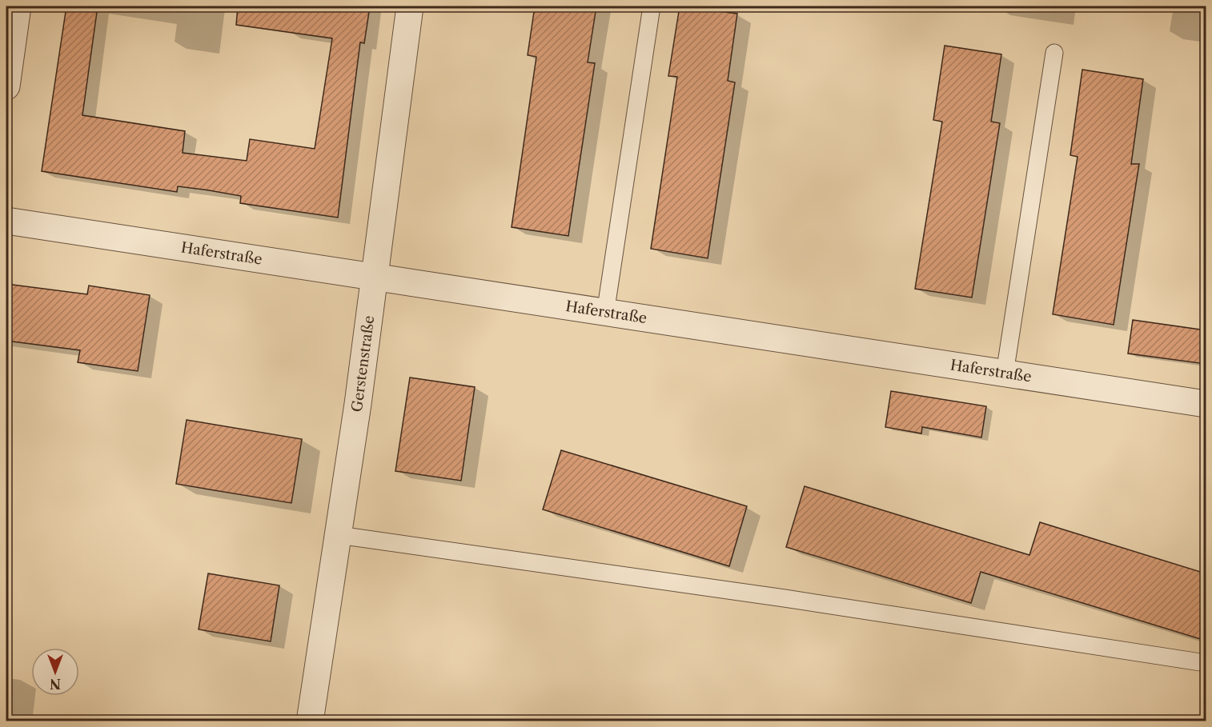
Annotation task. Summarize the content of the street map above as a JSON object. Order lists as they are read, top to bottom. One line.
{"streets":{"street":["Haferstraße","Gerstenstraße"]},"crossings":[["Haferstraße","Gerstenstraße"]],"north":"bottom"}
